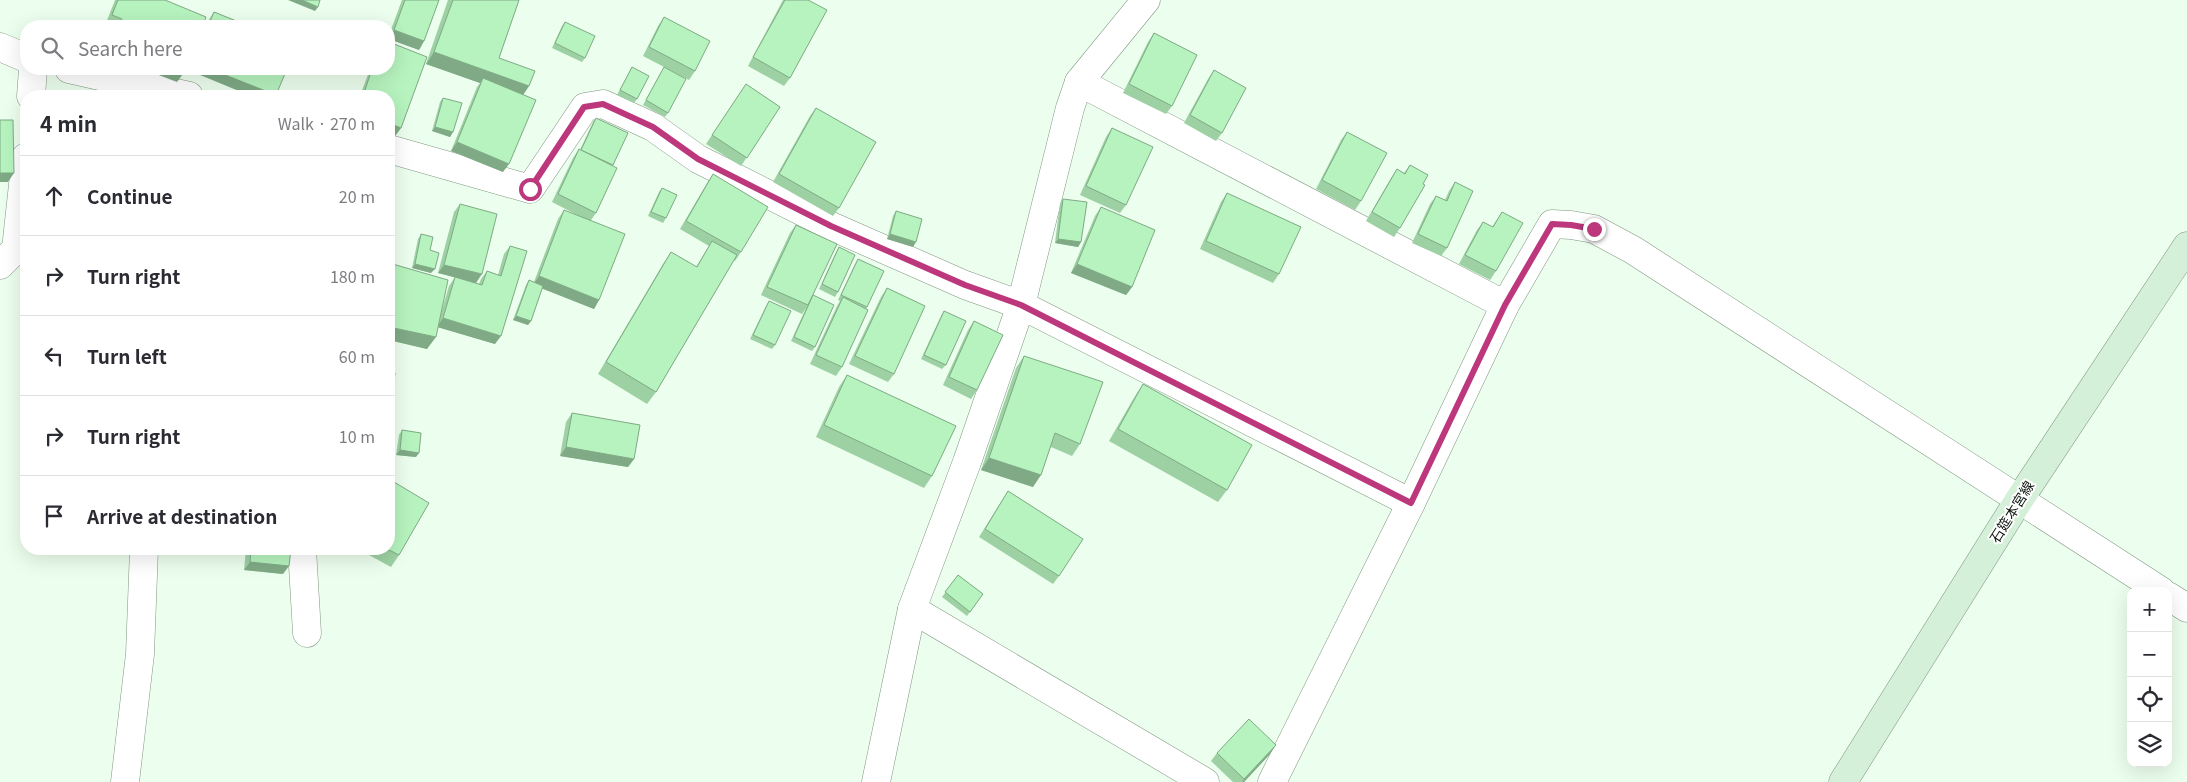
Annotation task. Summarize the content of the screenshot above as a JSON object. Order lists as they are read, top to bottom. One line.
{"streets":{"main road":["石筵本宮線"]},"page":{"search":"Search here","heading":["4 min","Walk · 270 m"],"list":[["Continue","20 m"],["Turn right","180 m"],["Turn left","60 m"],["Turn right","10 m"],"Arrive at destination"],"map_buttons":["+","−"]}}
